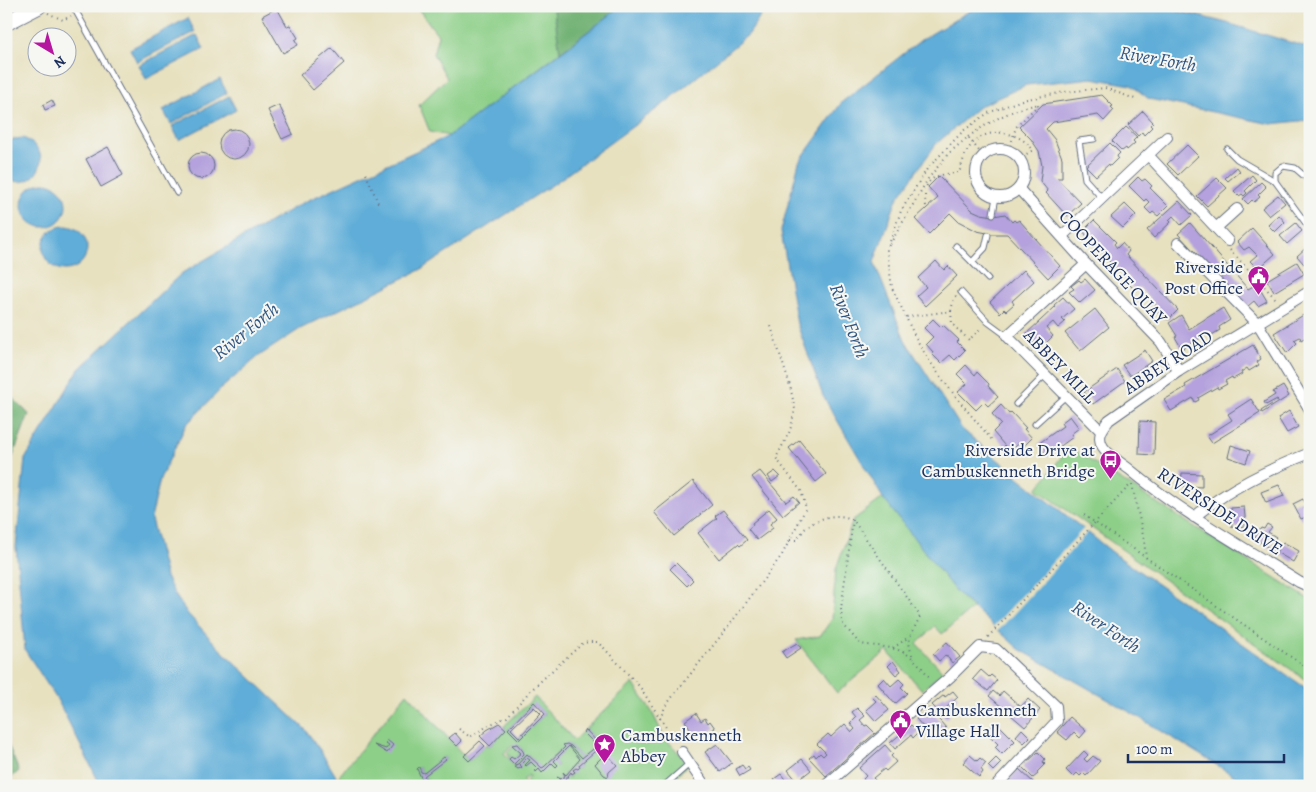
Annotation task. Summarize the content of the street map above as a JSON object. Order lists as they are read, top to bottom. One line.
{"streets":{"street":["COOPERAGE QUAY","ABBEY ROAD","ABBEY MILL","RIVERSIDE DRIVE"]},"crossings":[["COOPERAGE QUAY","ABBEY ROAD"],["COOPERAGE QUAY","ABBEY MILL"],["ABBEY ROAD","ABBEY MILL"],["ABBEY ROAD","RIVERSIDE DRIVE"],["ABBEY MILL","RIVERSIDE DRIVE"]],"water":["River Forth"],"places":{"public building":["Riverside Post Office","Cambuskenneth Village Hall"],"bus stop":["Riverside Drive at Cambuskenneth Bridge"],"place":["Cambuskenneth Abbey"]},"scale_bar":"100 m","north":"bottom right"}
